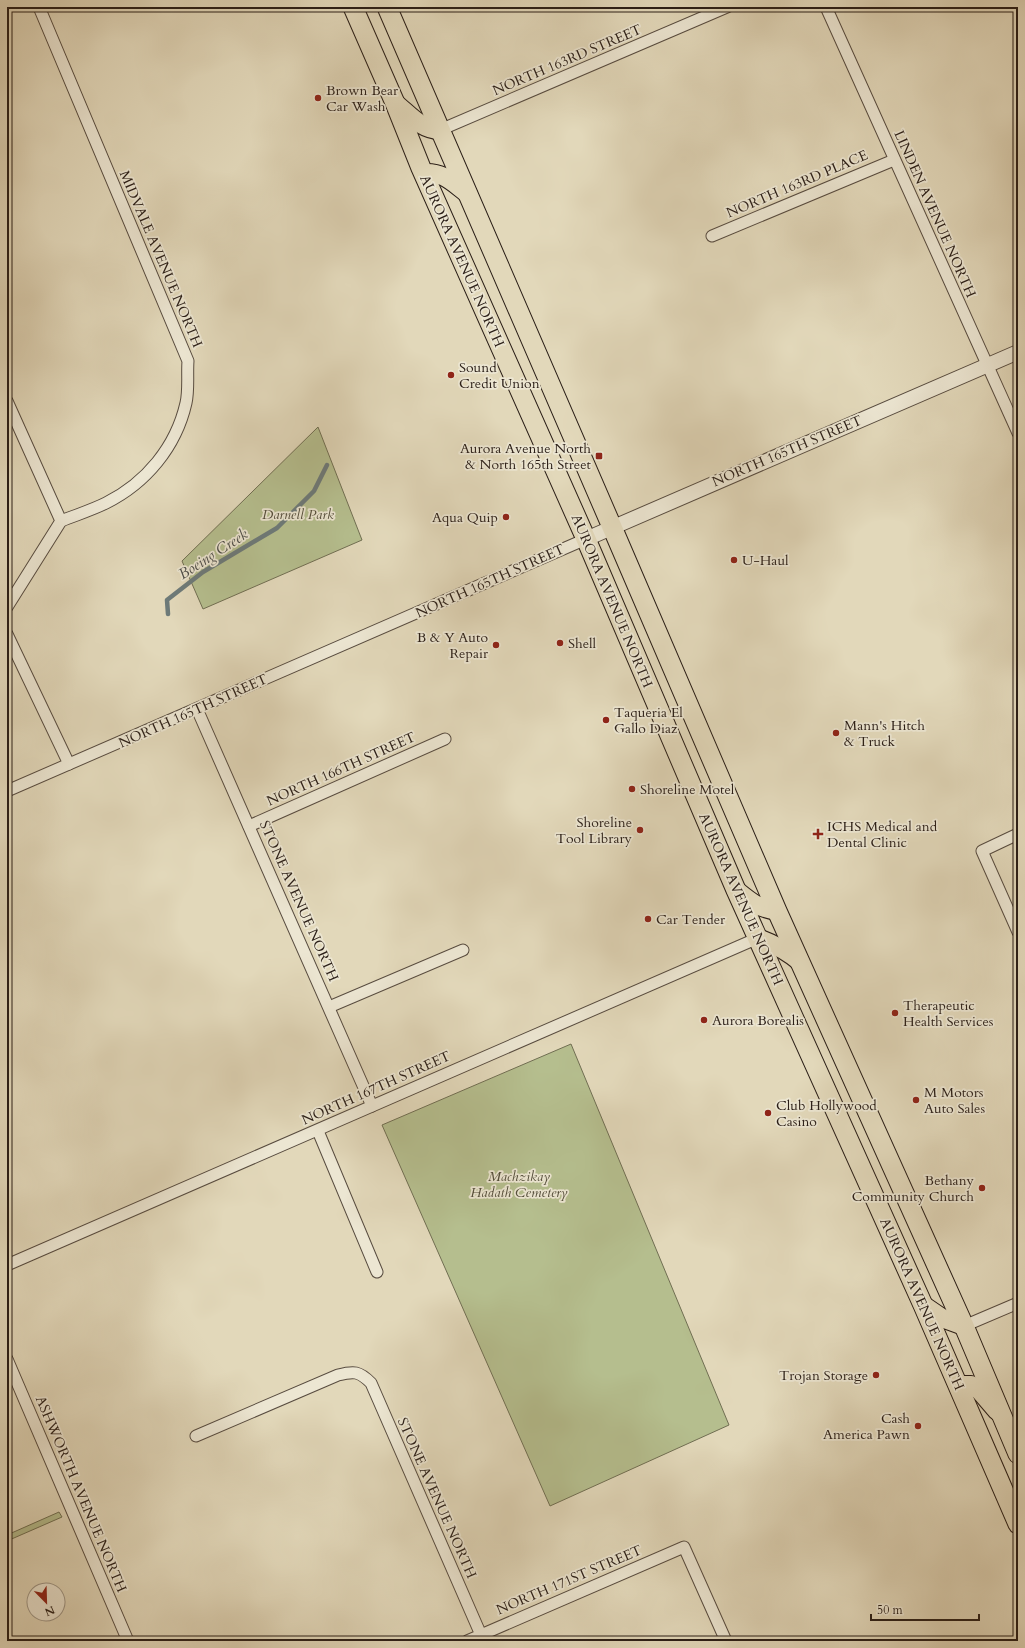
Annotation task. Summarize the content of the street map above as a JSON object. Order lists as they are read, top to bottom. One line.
{"streets":{"highway":["AURORA AVENUE NORTH"],"street":["NORTH 163RD STREET","NORTH 163RD PLACE","LINDEN AVENUE NORTH","MIDVALE AVENUE NORTH","NORTH 165TH STREET","NORTH 166TH STREET","STONE AVENUE NORTH","NORTH 167TH STREET","ASHWORTH AVENUE NORTH","NORTH 171ST STREET"]},"crossings":[["NORTH 163RD STREET","AURORA AVENUE NORTH"],["NORTH 163RD PLACE","LINDEN AVENUE NORTH"],["LINDEN AVENUE NORTH","NORTH 165TH STREET"],["AURORA AVENUE NORTH","NORTH 165TH STREET"],["AURORA AVENUE NORTH","NORTH 167TH STREET"],["NORTH 165TH STREET","STONE AVENUE NORTH"],["NORTH 166TH STREET","STONE AVENUE NORTH"],["STONE AVENUE NORTH","NORTH 167TH STREET"],["STONE AVENUE NORTH","NORTH 171ST STREET"]],"water":["Boeing Creek"],"parks":["Darnell Park","Machzikay Hadath Cemetery"],"places":{"other":["Brown Bear Car Wash","Sound Credit Union","Aqua Quip","U-Haul","Shell","B & Y Auto Repair","Taqueria El Gallo Diaz","Mann's Hitch & Truck","Shoreline Motel","Shoreline Tool Library","Car Tender","Therapeutic Health Services","Aurora Borealis","M Motors Auto Sales","Club Hollywood Casino","Bethany Community Church","Trojan Storage","Cash America Pawn"],"transit":["Aurora Avenue North & North 165th Street"],"health":["ICHS Medical and Dental Clinic"]},"scale_bar":"50 m","north":"bottom right"}
